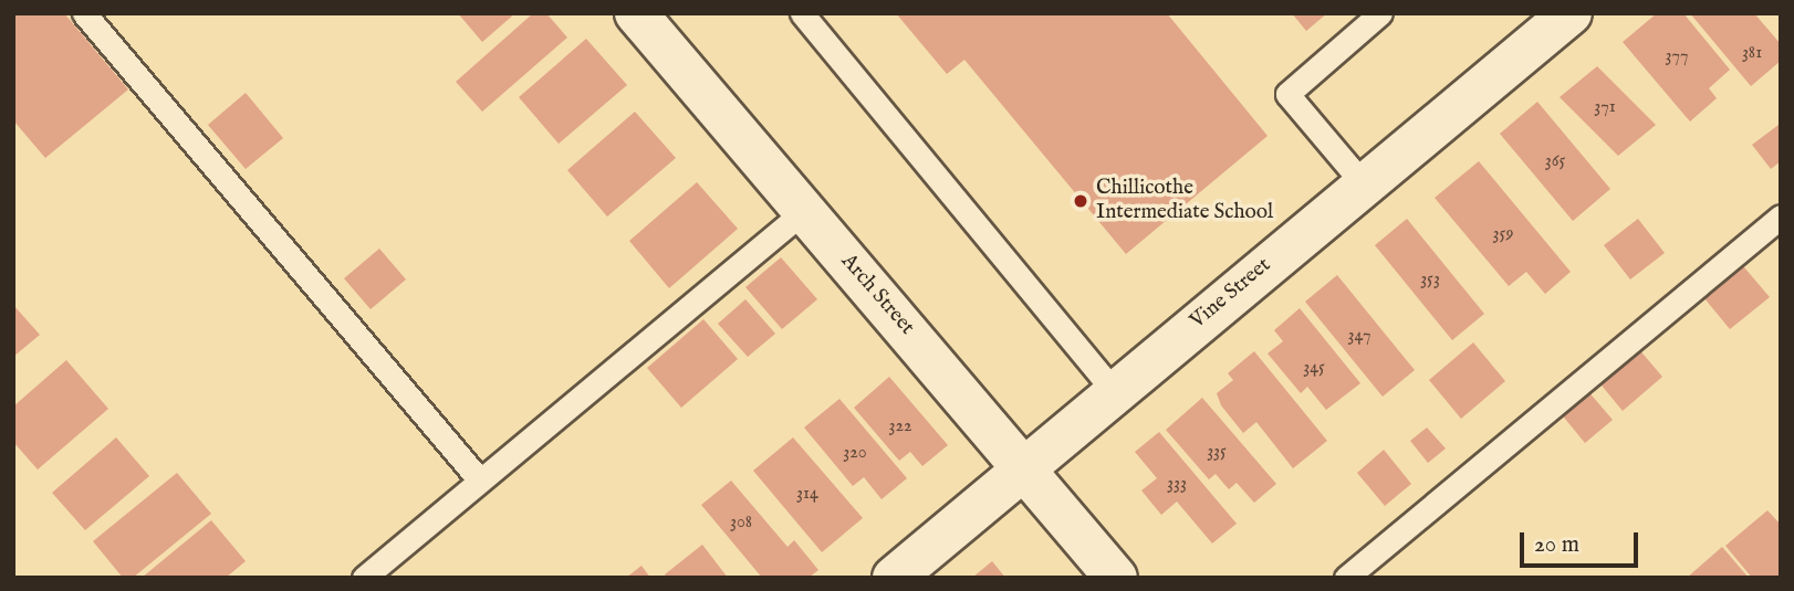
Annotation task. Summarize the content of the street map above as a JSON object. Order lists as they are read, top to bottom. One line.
{"streets":{"street":["Vine Street","Arch Street"]},"crossings":[["Vine Street","Arch Street"]],"places":["Chillicothe Intermediate School"],"house_numbers":["381","377","371","365","359","353","347","345","322","335","320","333","314","308"],"scale_bar":"20 m"}
